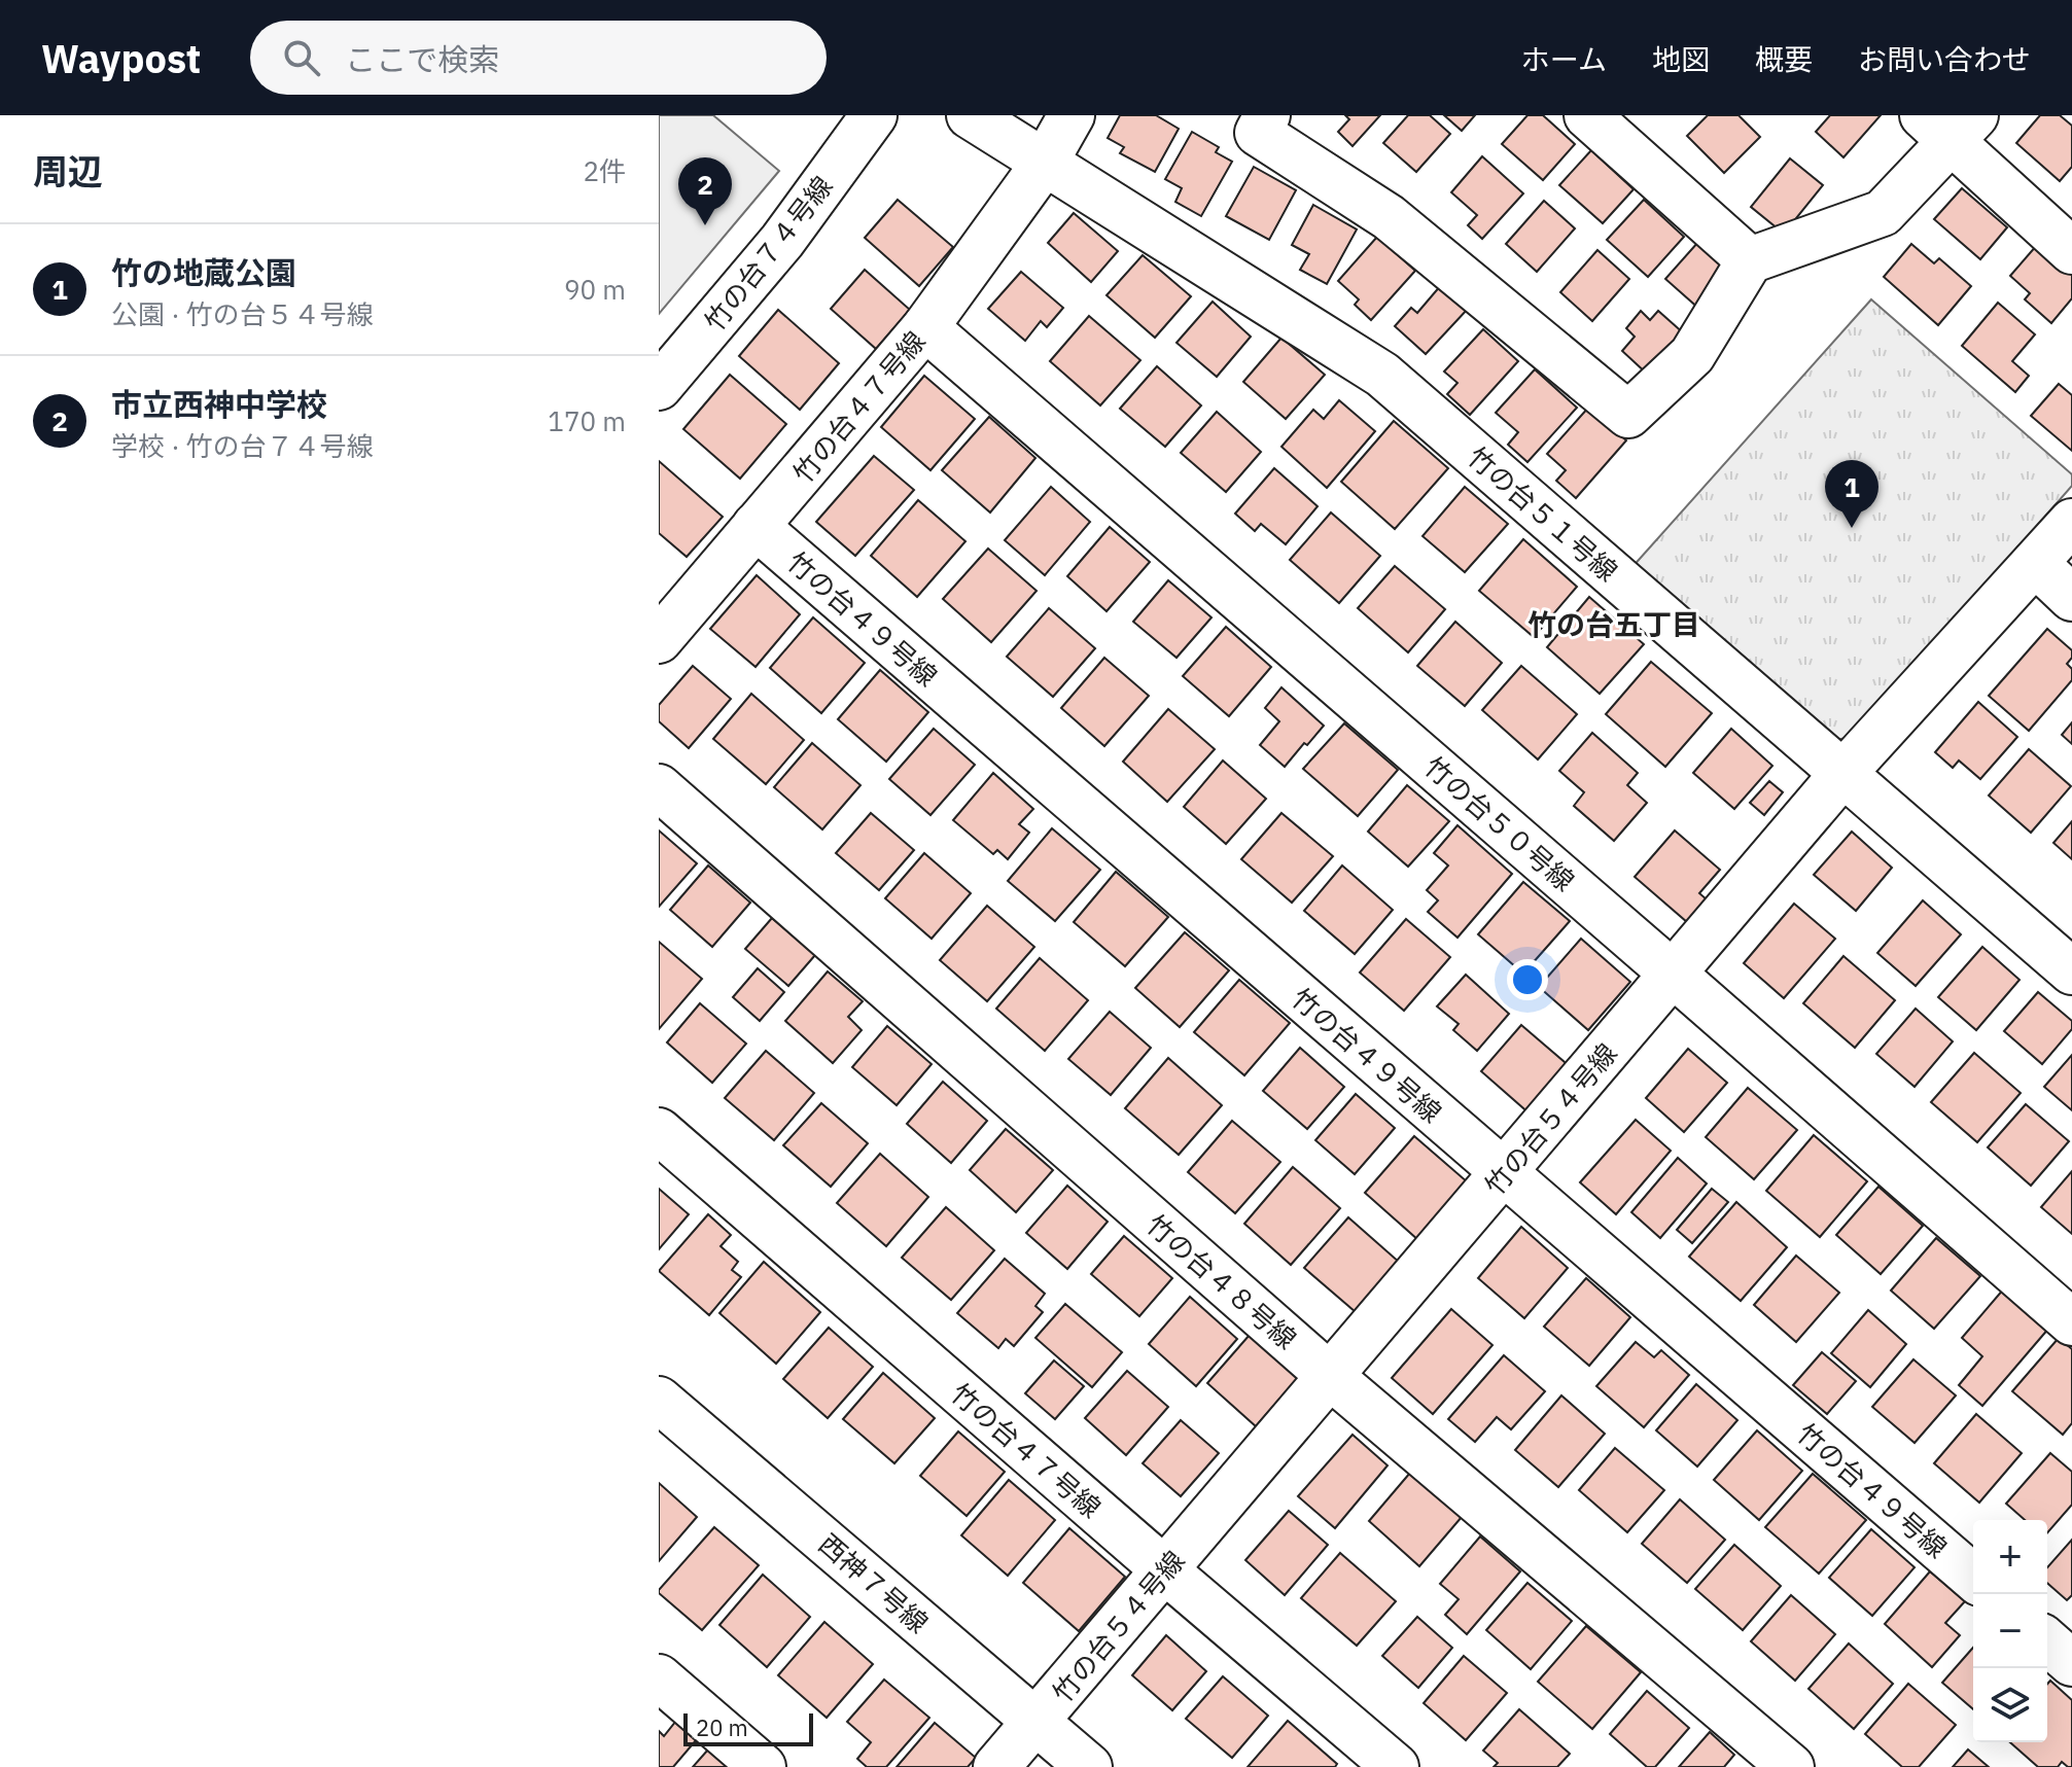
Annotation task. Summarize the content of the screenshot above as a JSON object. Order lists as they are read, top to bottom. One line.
{"streets":{"street":["竹の台７４号線","竹の台４７号線","竹の台５１号線","竹の台４９号線","竹の台５０号線","竹の台５４号線","竹の台４８号線","西神７号線"]},"crossings":[["竹の台４７号線","竹の台５１号線"],["竹の台４７号線","竹の台４９号線"],["竹の台４７号線","竹の台５０号線"],["竹の台４７号線","竹の台５４号線"],["竹の台５１号線","竹の台５４号線"],["竹の台４９号線","竹の台５４号線"],["竹の台５０号線","竹の台５４号線"],["竹の台５４号線","竹の台４８号線"],["竹の台５４号線","西神７号線"]],"districts":["竹の台五丁目"],"scale_bar":"20 m","page":{"header":"Waypost","search":"ここで検索","nav":["ホーム","地図","概要","お問い合わせ"],"heading":["周辺","2件"],"pins":["2","1"],"list":[{"mark":"1","name":"竹の地蔵公園","note":"公園 · 竹の台５４号線","value":"90 m"},{"mark":"2","name":"市立西神中学校","note":"学校 · 竹の台７４号線","value":"170 m"}],"map_buttons":["+","−"],"scale":"20 m"}}
